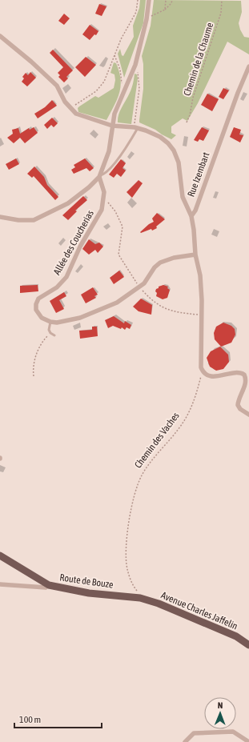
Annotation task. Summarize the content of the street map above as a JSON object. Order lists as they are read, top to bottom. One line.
{"streets":{"main road":["Route de Bouze","Avenue Charles Jaffelin"],"street":["Rue Izembart","Allée des Coucherias"],"path":["Chemin de la Chaume","Chemin des Vaches"]},"crossings":[["Chemin des Vaches","Route de Bouze"],["Chemin des Vaches","Avenue Charles Jaffelin"],["Route de Bouze","Avenue Charles Jaffelin"]],"scale_bar":"100 m","north":"top"}
